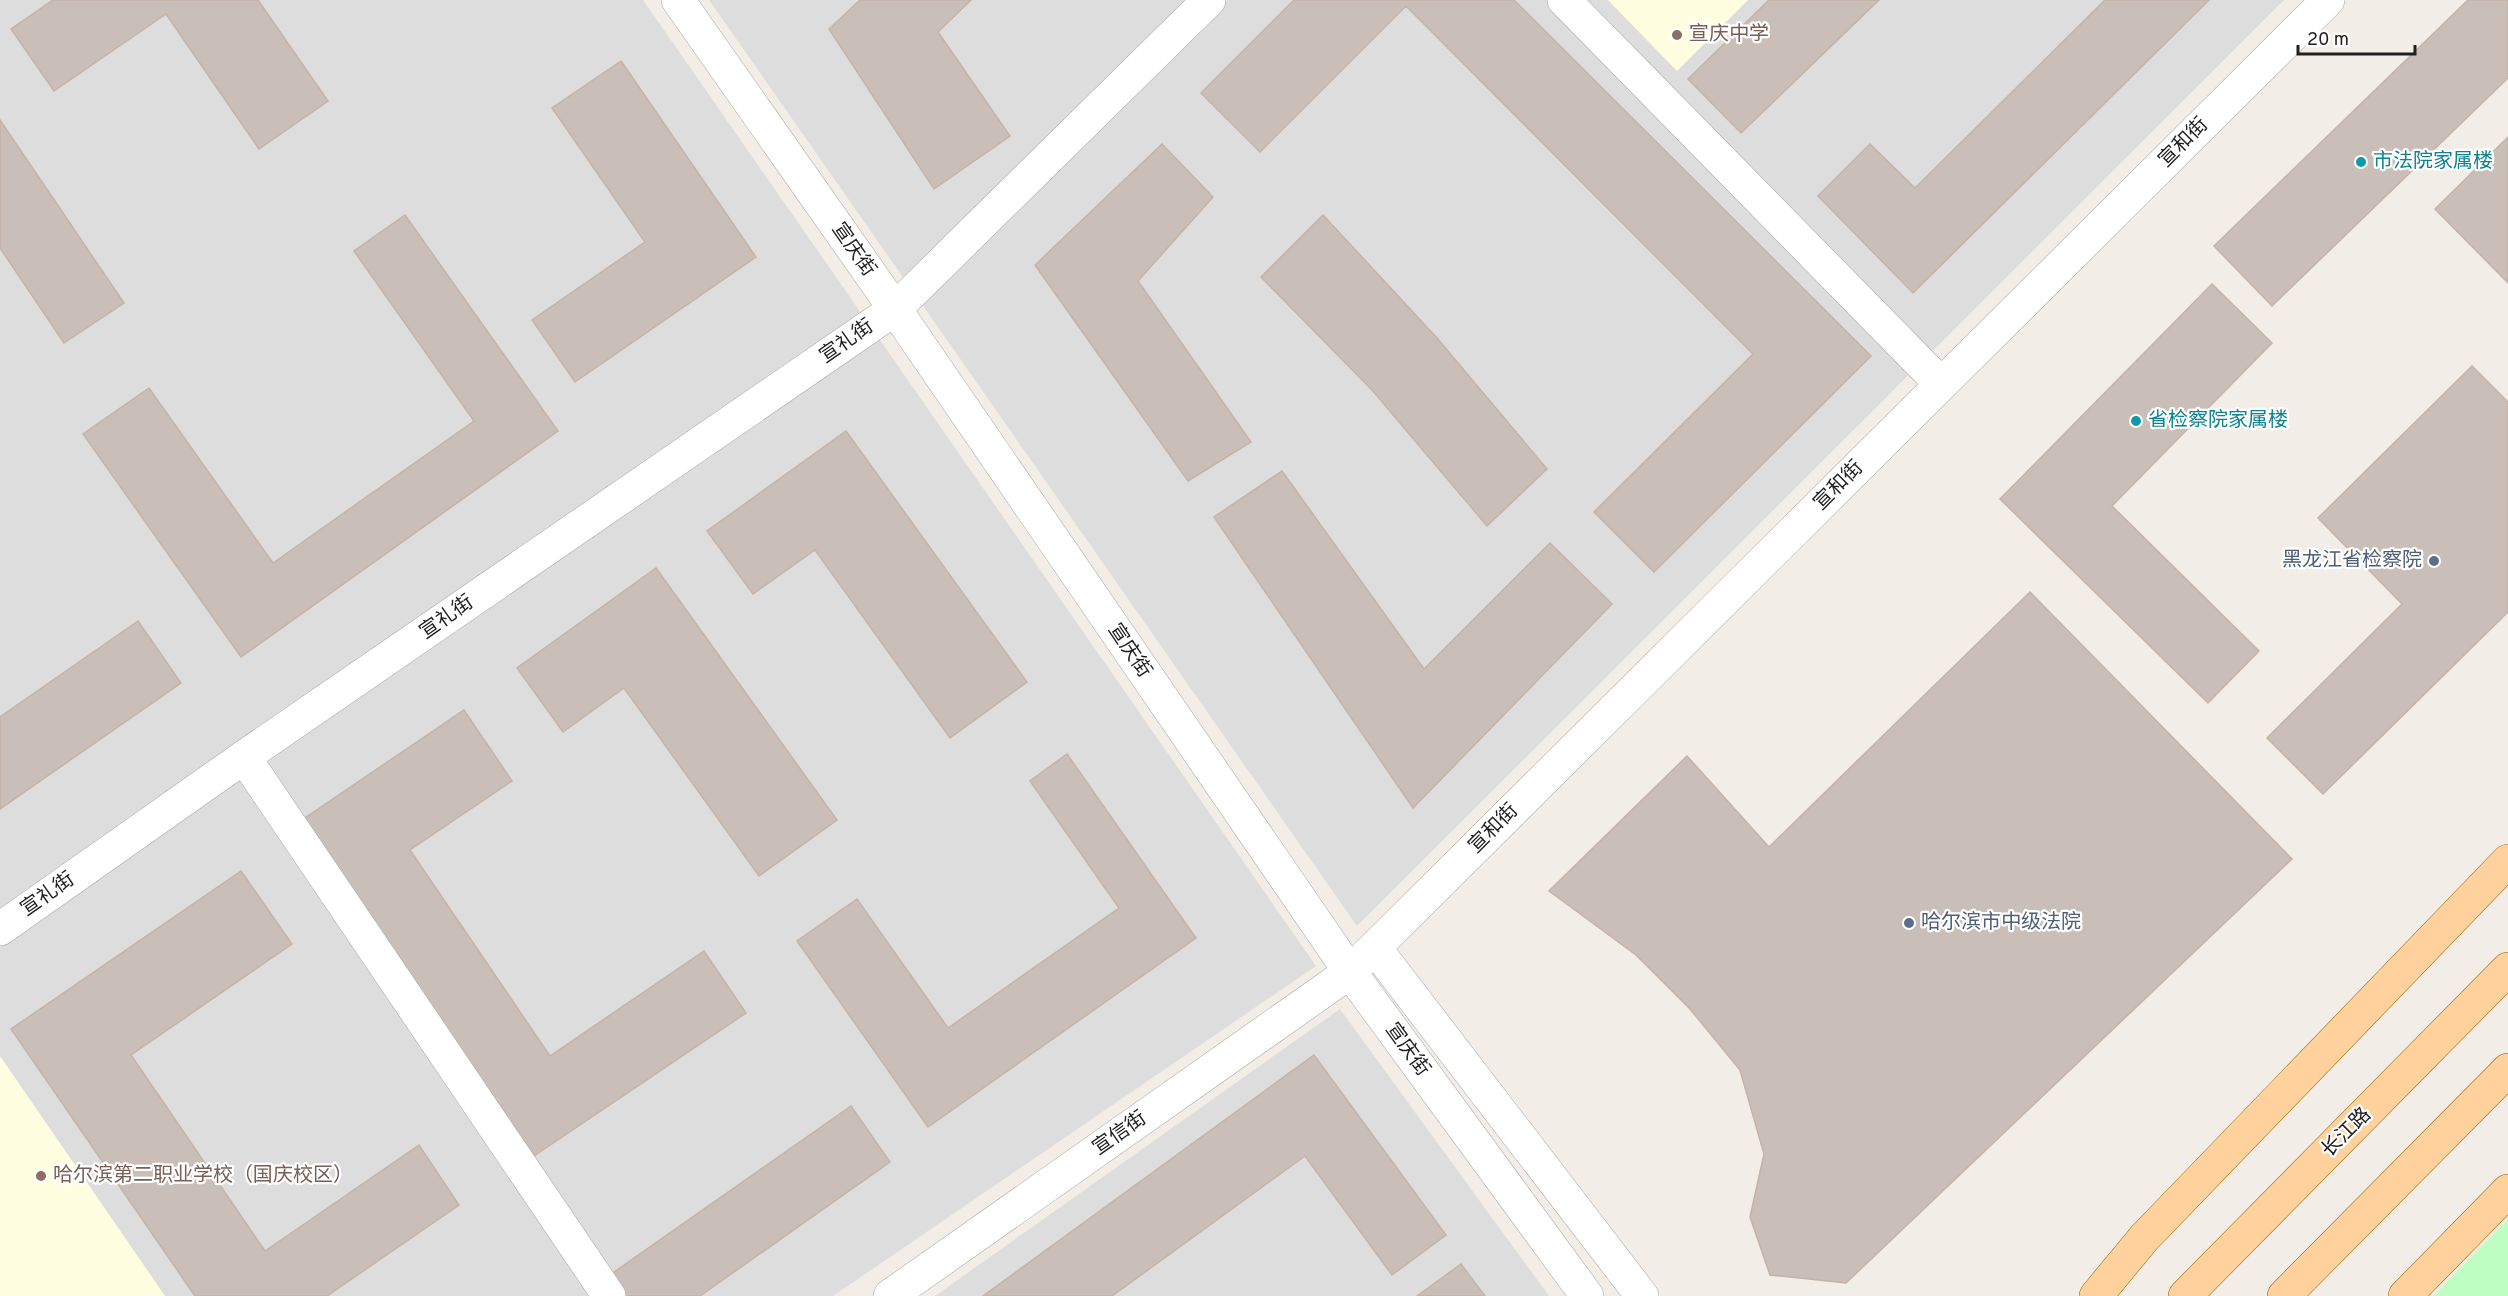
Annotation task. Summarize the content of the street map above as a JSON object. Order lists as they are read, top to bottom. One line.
{"streets":{"main road":["长江路"],"street":["宣和街","宣庆街","宣礼街","宣信街"]},"crossings":[["宣和街","宣庆街"],["宣和街","宣信街"],["宣庆街","宣礼街"],["宣庆街","宣信街"]],"places":["宣庆中学","市法院家属楼","省检察院家属楼","黑龙江省检察院","哈尔滨市中级法院","哈尔滨第二职业学校（国庆校区）"],"scale_bar":"20 m"}
